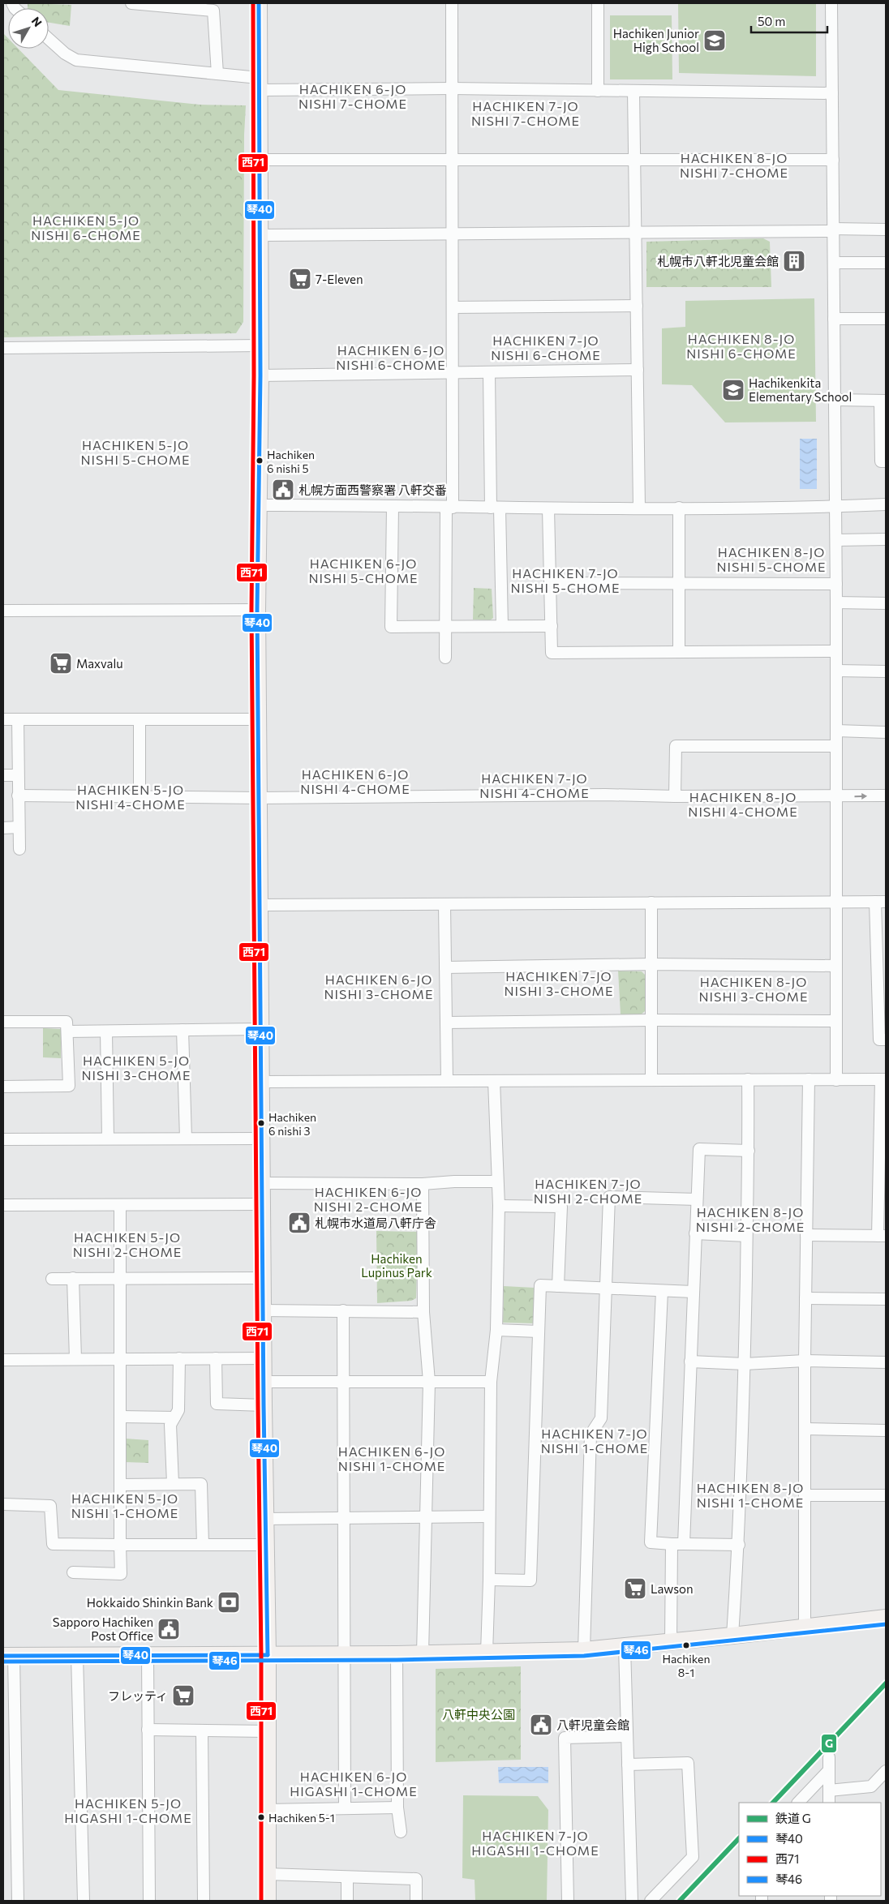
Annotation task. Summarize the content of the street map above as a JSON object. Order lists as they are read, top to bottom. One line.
{"districts":["HACHIKEN 6-JO NISHI 7-CHOME","HACHIKEN 7-JO NISHI 7-CHOME","HACHIKEN 8-JO NISHI 7-CHOME","HACHIKEN 5-JO NISHI 6-CHOME","HACHIKEN 8-JO NISHI 6-CHOME","HACHIKEN 7-JO NISHI 6-CHOME","HACHIKEN 6-JO NISHI 6-CHOME","HACHIKEN 5-JO NISHI 5-CHOME","HACHIKEN 8-JO NISHI 5-CHOME","HACHIKEN 6-JO NISHI 5-CHOME","HACHIKEN 7-JO NISHI 5-CHOME","HACHIKEN 6-JO NISHI 4-CHOME","HACHIKEN 7-JO NISHI 4-CHOME","HACHIKEN 5-JO NISHI 4-CHOME","HACHIKEN 8-JO NISHI 4-CHOME","HACHIKEN 7-JO NISHI 3-CHOME","HACHIKEN 6-JO NISHI 3-CHOME","HACHIKEN 8-JO NISHI 3-CHOME","HACHIKEN 5-JO NISHI 3-CHOME","HACHIKEN 7-JO NISHI 2-CHOME","HACHIKEN 6-JO NISHI 2-CHOME","HACHIKEN 8-JO NISHI 2-CHOME","HACHIKEN 5-JO NISHI 2-CHOME","HACHIKEN 7-JO NISHI 1-CHOME","HACHIKEN 6-JO NISHI 1-CHOME","HACHIKEN 8-JO NISHI 1-CHOME","HACHIKEN 5-JO NISHI 1-CHOME","HACHIKEN 6-JO HIGASHI 1-CHOME","HACHIKEN 5-JO HIGASHI 1-CHOME","HACHIKEN 7-JO HIGASHI 1-CHOME"],"parks":["Hachiken Lupinus Park","八軒中央公園"],"places":{"school or university":["Hachiken Junior High School","Hachikenkita Elementary School"],"building":["札幌市八軒北児童会館"],"supermarket":["7-Eleven","Maxvalu","Lawson","フレッティ"],"other":["Hachiken 6 nishi 5","Hachiken 6 nishi 3","Hachiken 8-1","Hachiken 5-1"],"public building":["札幌方面西警察署 八軒交番","札幌市水道局八軒庁舎","Sapporo Hachiken Post Office","八軒児童会館"],"bank":["Hokkaido Shinkin Bank"]},"lines":["transit line 琴40","transit line 西71","transit line 琴46","rail line G"],"legend":["鉄道 G","琴40","西71","琴46"],"scale_bar":"50 m","north":"top right"}
